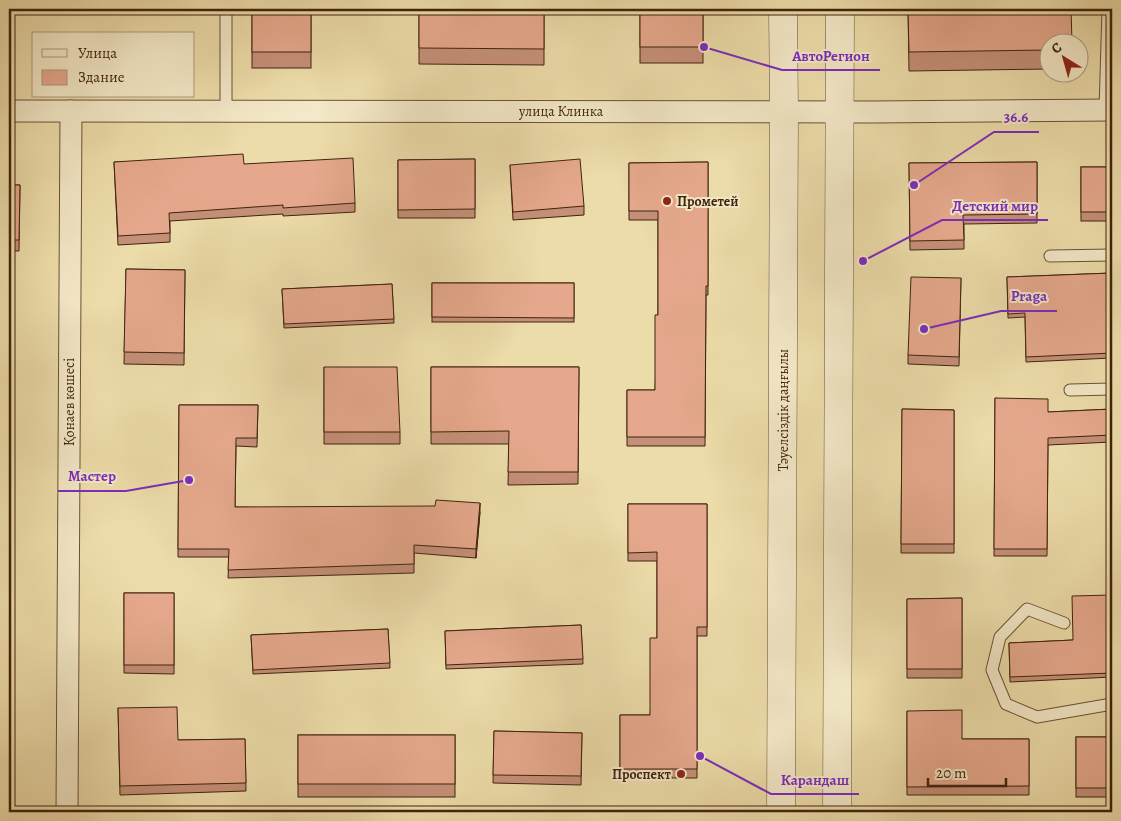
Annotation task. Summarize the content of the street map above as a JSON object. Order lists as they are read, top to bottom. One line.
{"streets":{"street":["улица Клинка","Қонаев көшесі","Тәуелсіздік даңғылы"]},"crossings":[["улица Клинка","Қонаев көшесі"],["улица Клинка","Тәуелсіздік даңғылы"]],"places":["АвтоРегион","36.6","Прометей","Детский мир","Praga","Мастер","Карандаш","Проспект"],"legend":["Улица","Здание"],"scale_bar":"20 m","north":"top left"}
